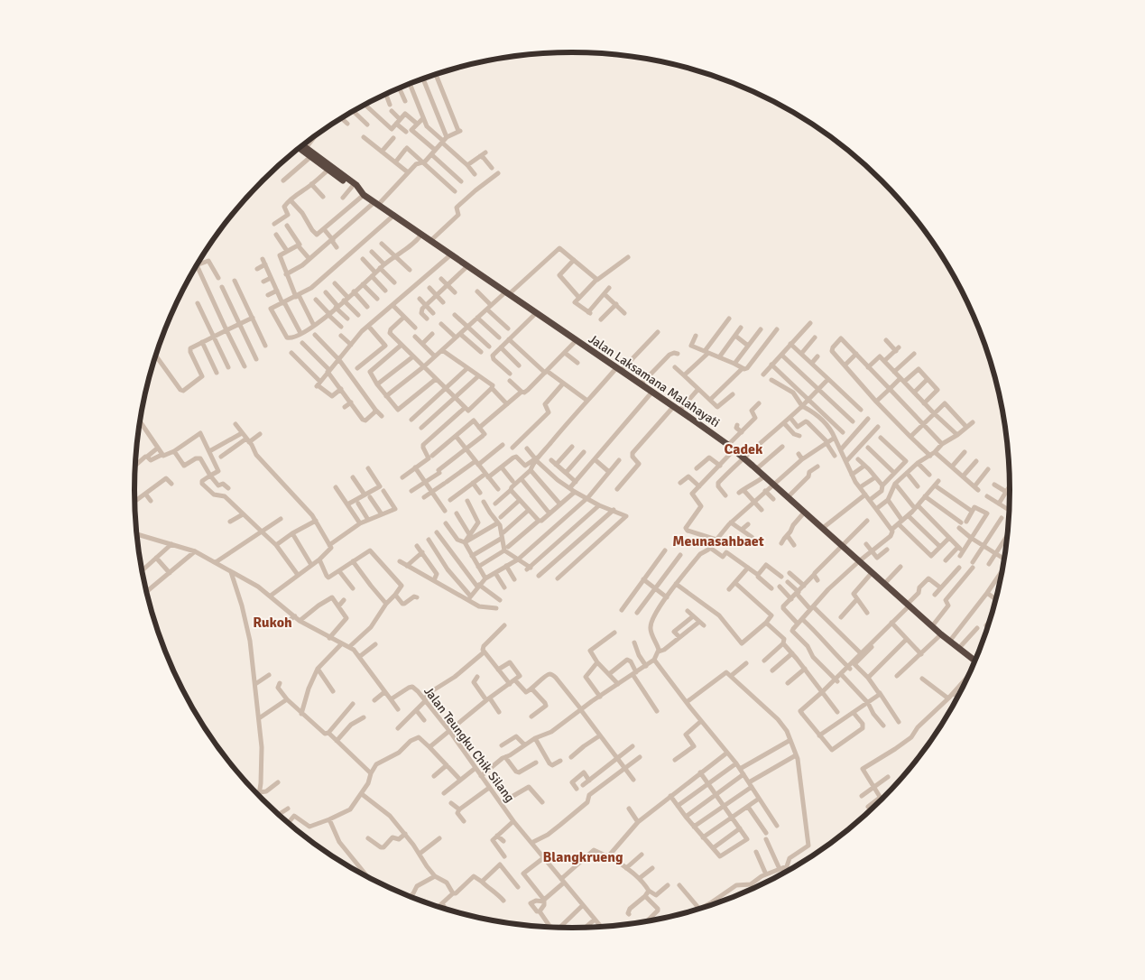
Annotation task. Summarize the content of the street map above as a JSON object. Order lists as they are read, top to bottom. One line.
{"streets":{"highway":["Jalan Laksamana Malahayati"],"street":["Jalan Teungku Chik Silang"]},"districts":["Cadek","Meunasahbaet","Rukoh","Blangkrueng"]}
